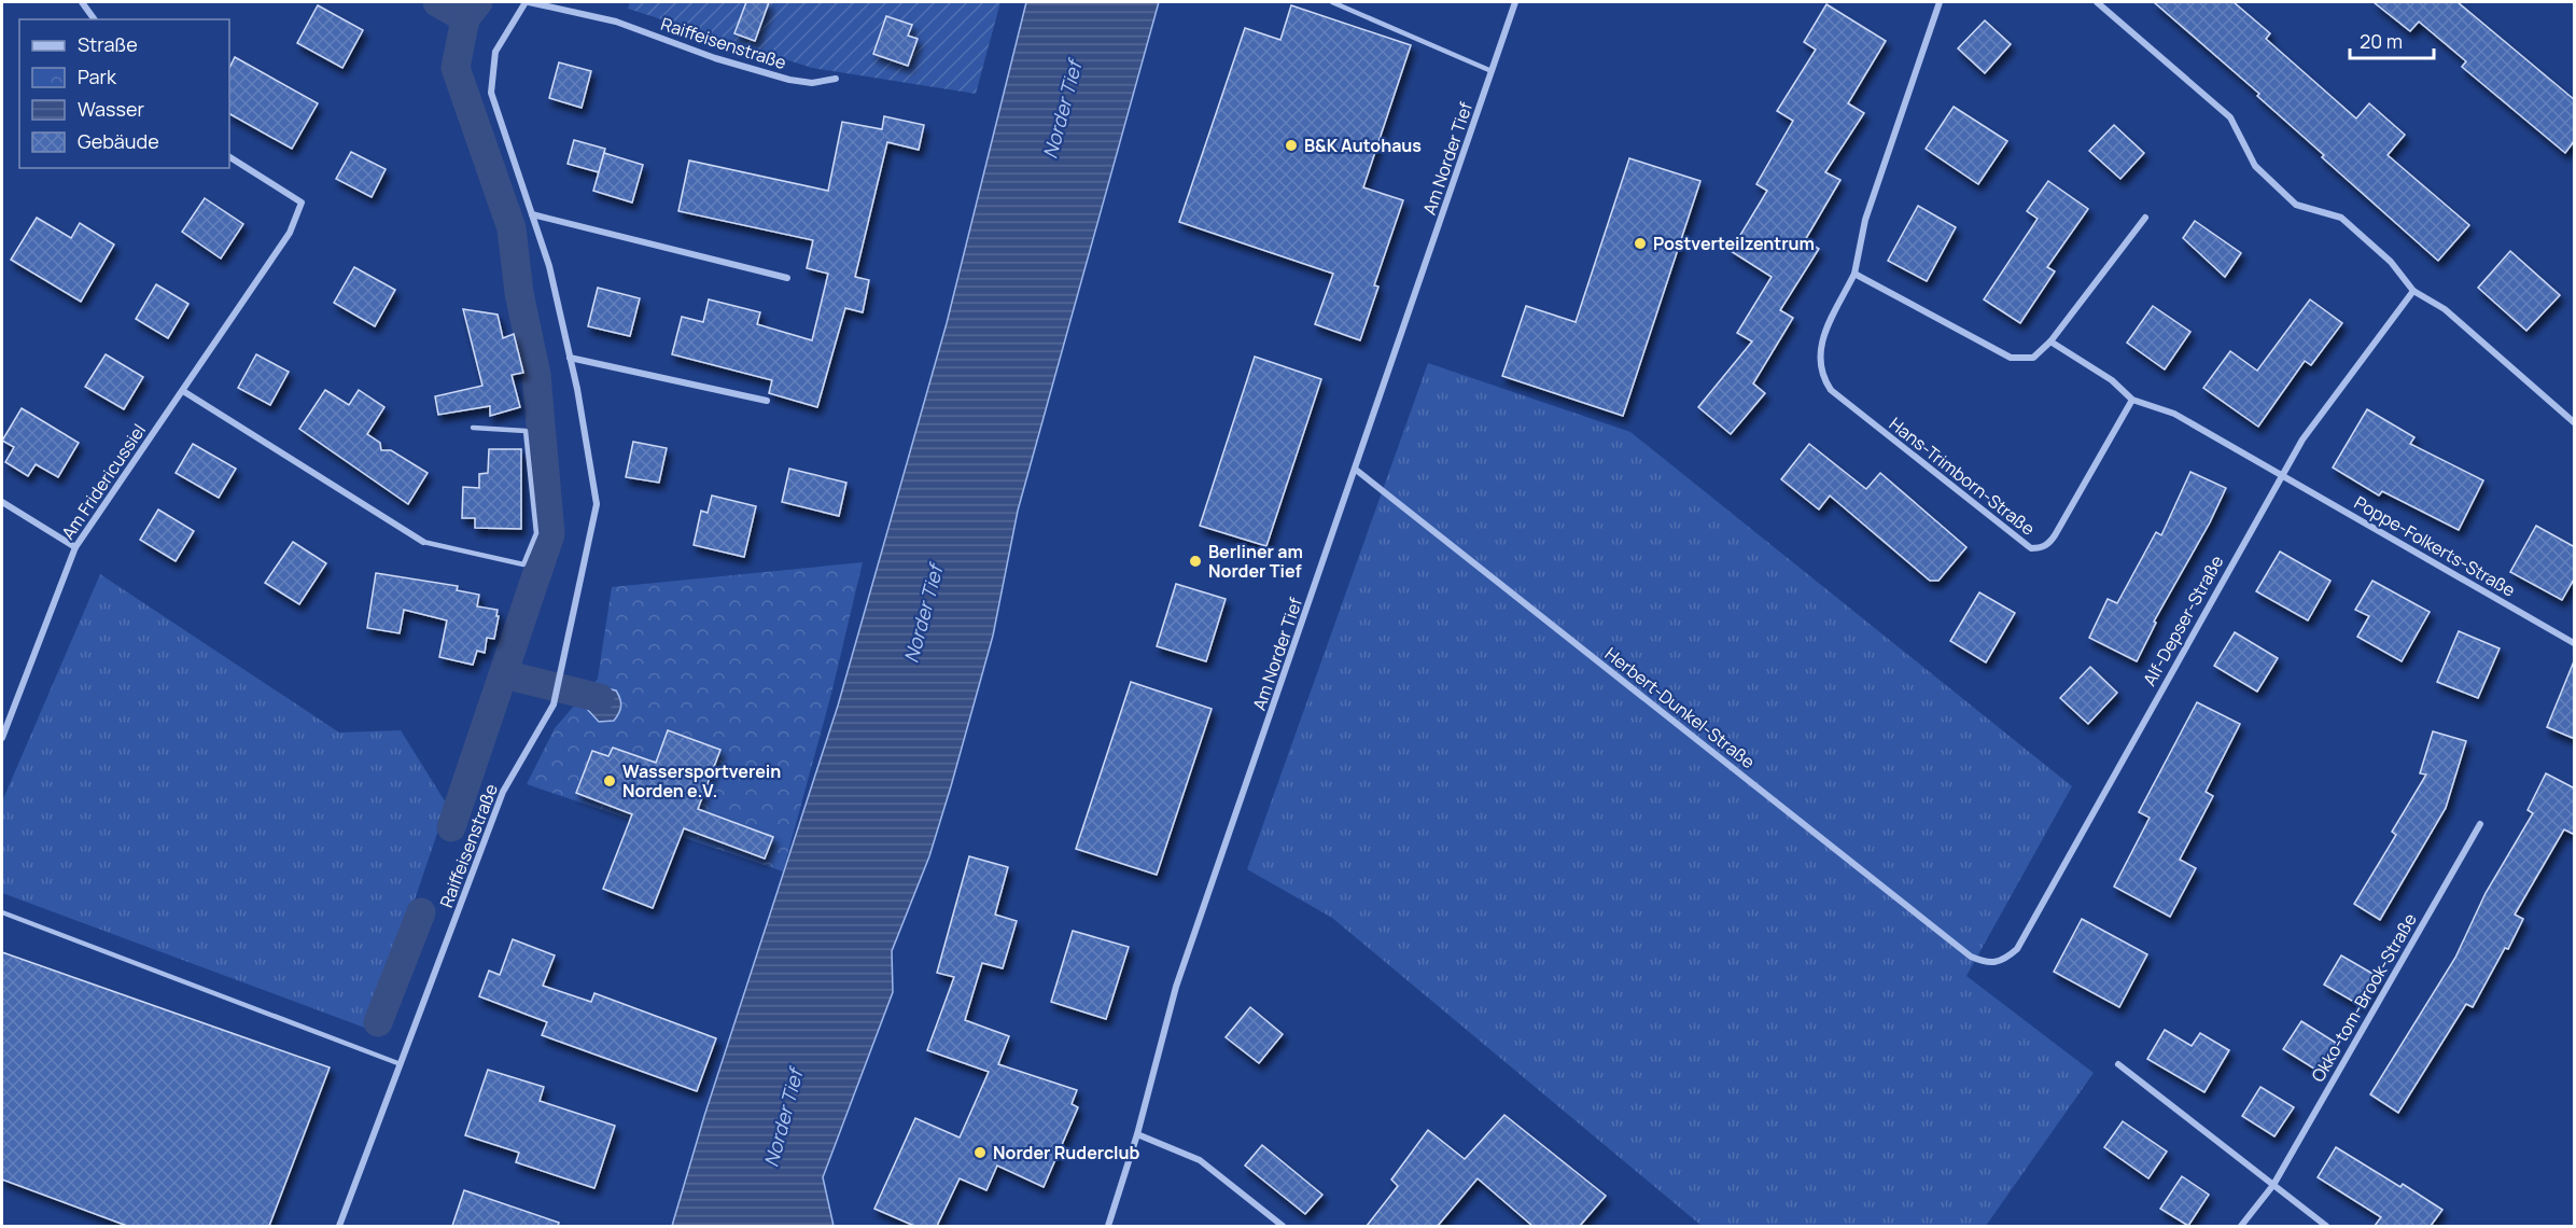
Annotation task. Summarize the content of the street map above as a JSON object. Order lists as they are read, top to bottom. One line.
{"streets":{"street":["Raiffeisenstraße","Am Norder Tief","Hans-Trimborn-Straße","Am Fridericussiel","Poppe-Folkerts-Straße","Alf-Depser-Straße","Herbert-Dunkel-Straße","Okko-tom-Brook-Straße"]},"crossings":[["Am Norder Tief","Herbert-Dunkel-Straße"],["Poppe-Folkerts-Straße","Alf-Depser-Straße"],["Alf-Depser-Straße","Herbert-Dunkel-Straße"]],"water":["Norder Tief"],"places":["B&K Autohaus","Postverteilzentrum","Berliner am Norder Tief","Wassersportverein Norden e.V.","Norder Ruderclub"],"legend":["Straße","Park","Wasser","Gebäude"],"scale_bar":"20 m"}
